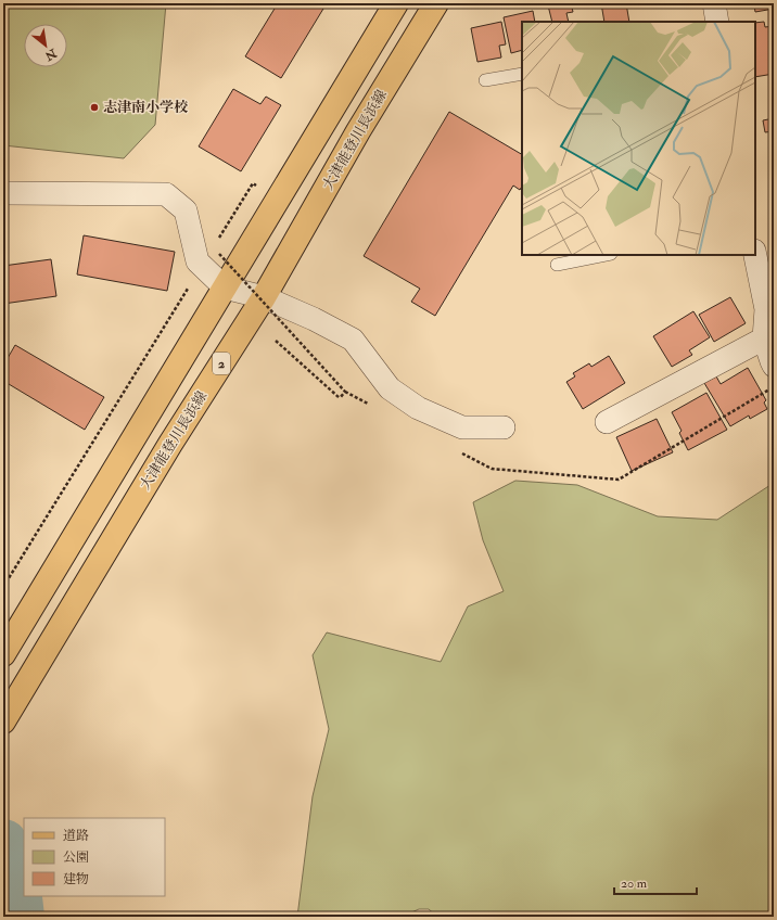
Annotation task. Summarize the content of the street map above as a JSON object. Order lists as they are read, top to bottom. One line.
{"streets":{"main road":["大津能登川長浜線","2"]},"places":["志津南小学校"],"legend":["道路","公園","建物"],"scale_bar":"20 m","north":"bottom right"}
